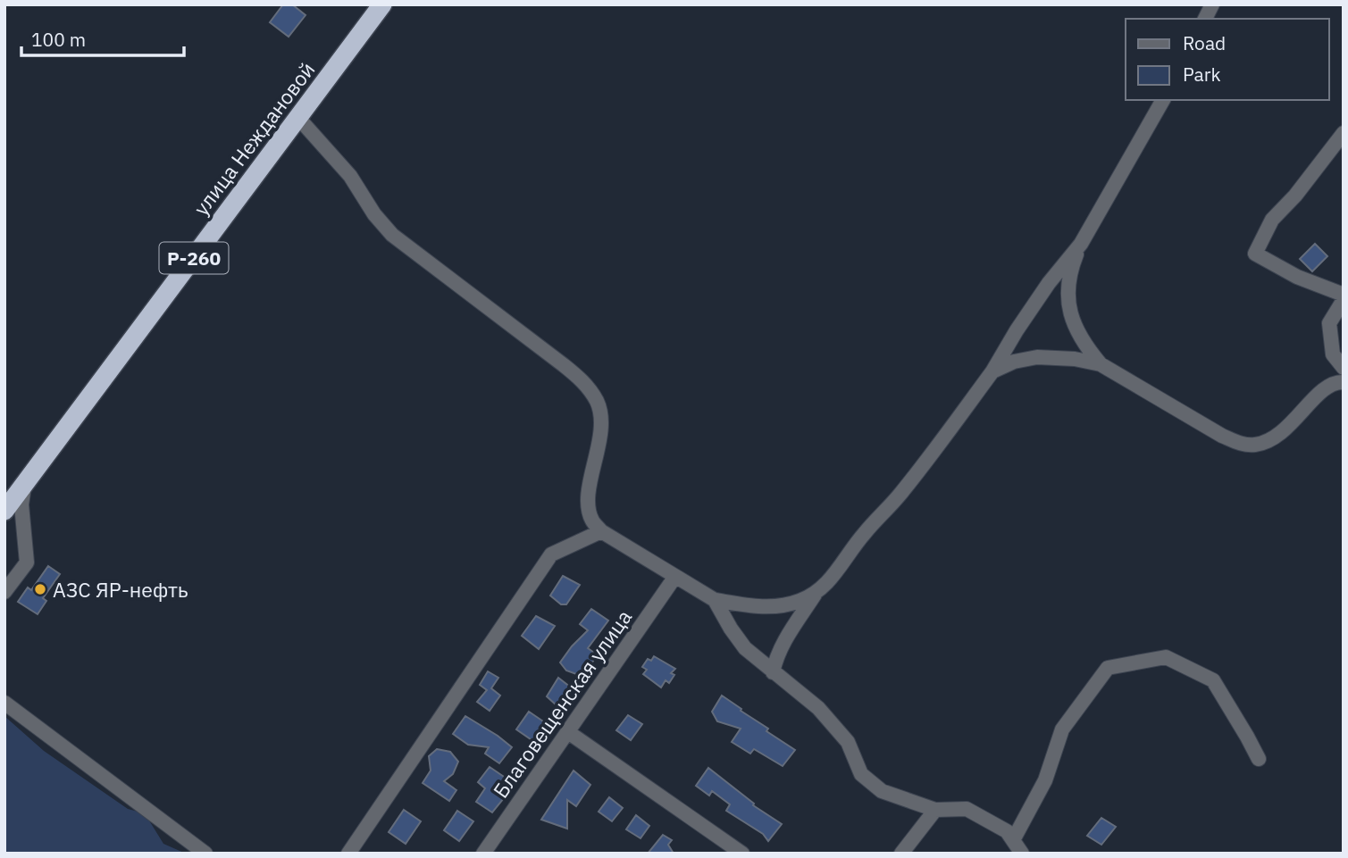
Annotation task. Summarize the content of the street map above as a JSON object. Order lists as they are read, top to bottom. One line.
{"streets":{"highway":["улица Неждановой","Р-260"],"street":["Благовещенская улица"]},"places":["АЗС ЯР-нефть"],"legend":["Road","Park"],"scale_bar":"100 m"}
